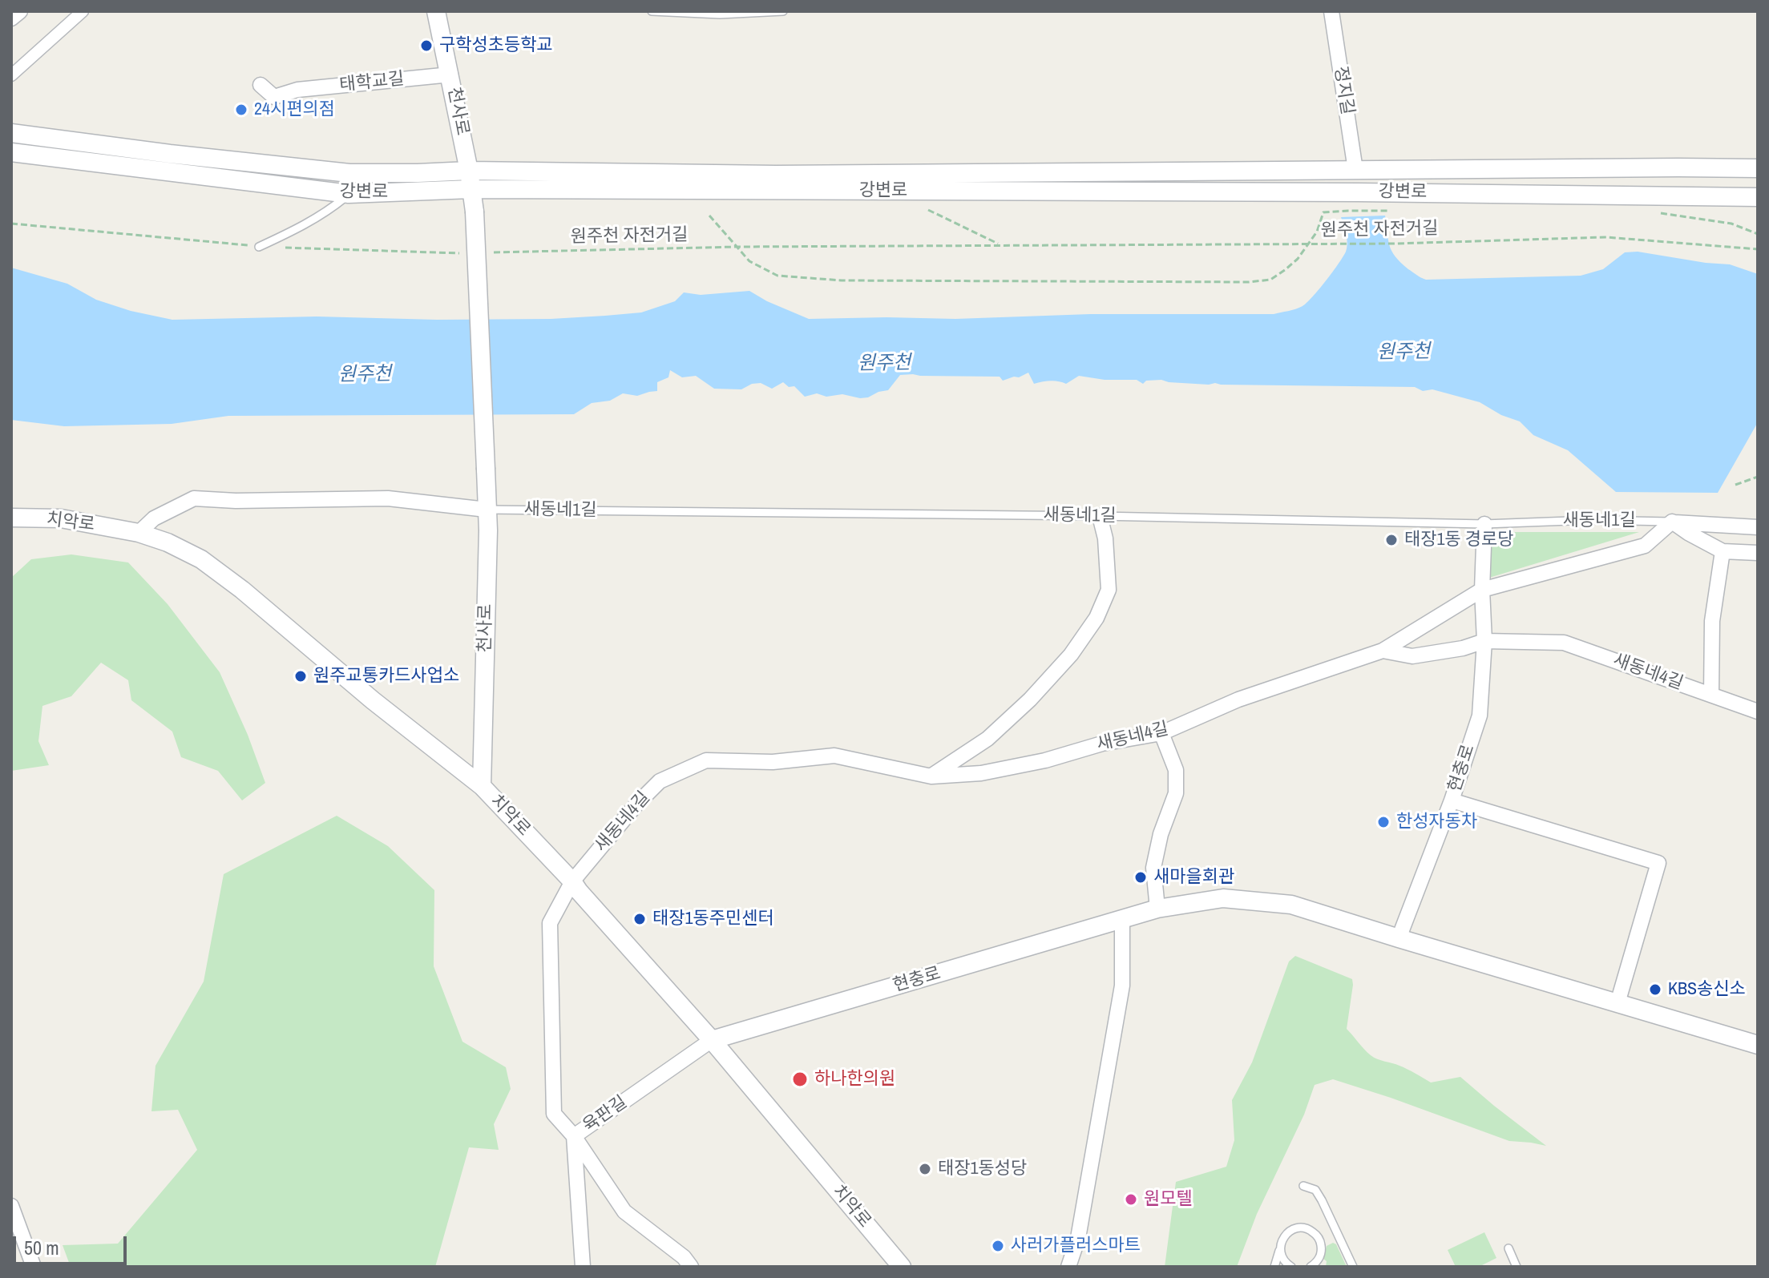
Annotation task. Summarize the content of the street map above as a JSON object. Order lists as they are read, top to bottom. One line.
{"streets":{"street":["태학교길","정지길","천사로","강변로","새동네1길","치악로","새동네4길","현충로","육판길"],"path":["원주천 자전거길"]},"crossings":[["태학교길","천사로"],["정지길","강변로"],["천사로","강변로"],["천사로","새동네1길"],["천사로","치악로"],["새동네1길","새동네4길"],["새동네1길","현충로"],["치악로","새동네4길"],["치악로","현충로"],["치악로","육판길"],["새동네4길","현충로"],["새동네4길","육판길"],["현충로","육판길"]],"water":["원주천"],"places":["구학성초등학교","24시편의점","태장1동 경로당","원주교통카드사업소","한성자동차","새마을회관","태장1동주민센터","KBS송신소","하나한의원","태장1동성당","원모텔","사러가플러스마트"],"scale_bar":"50 m"}
